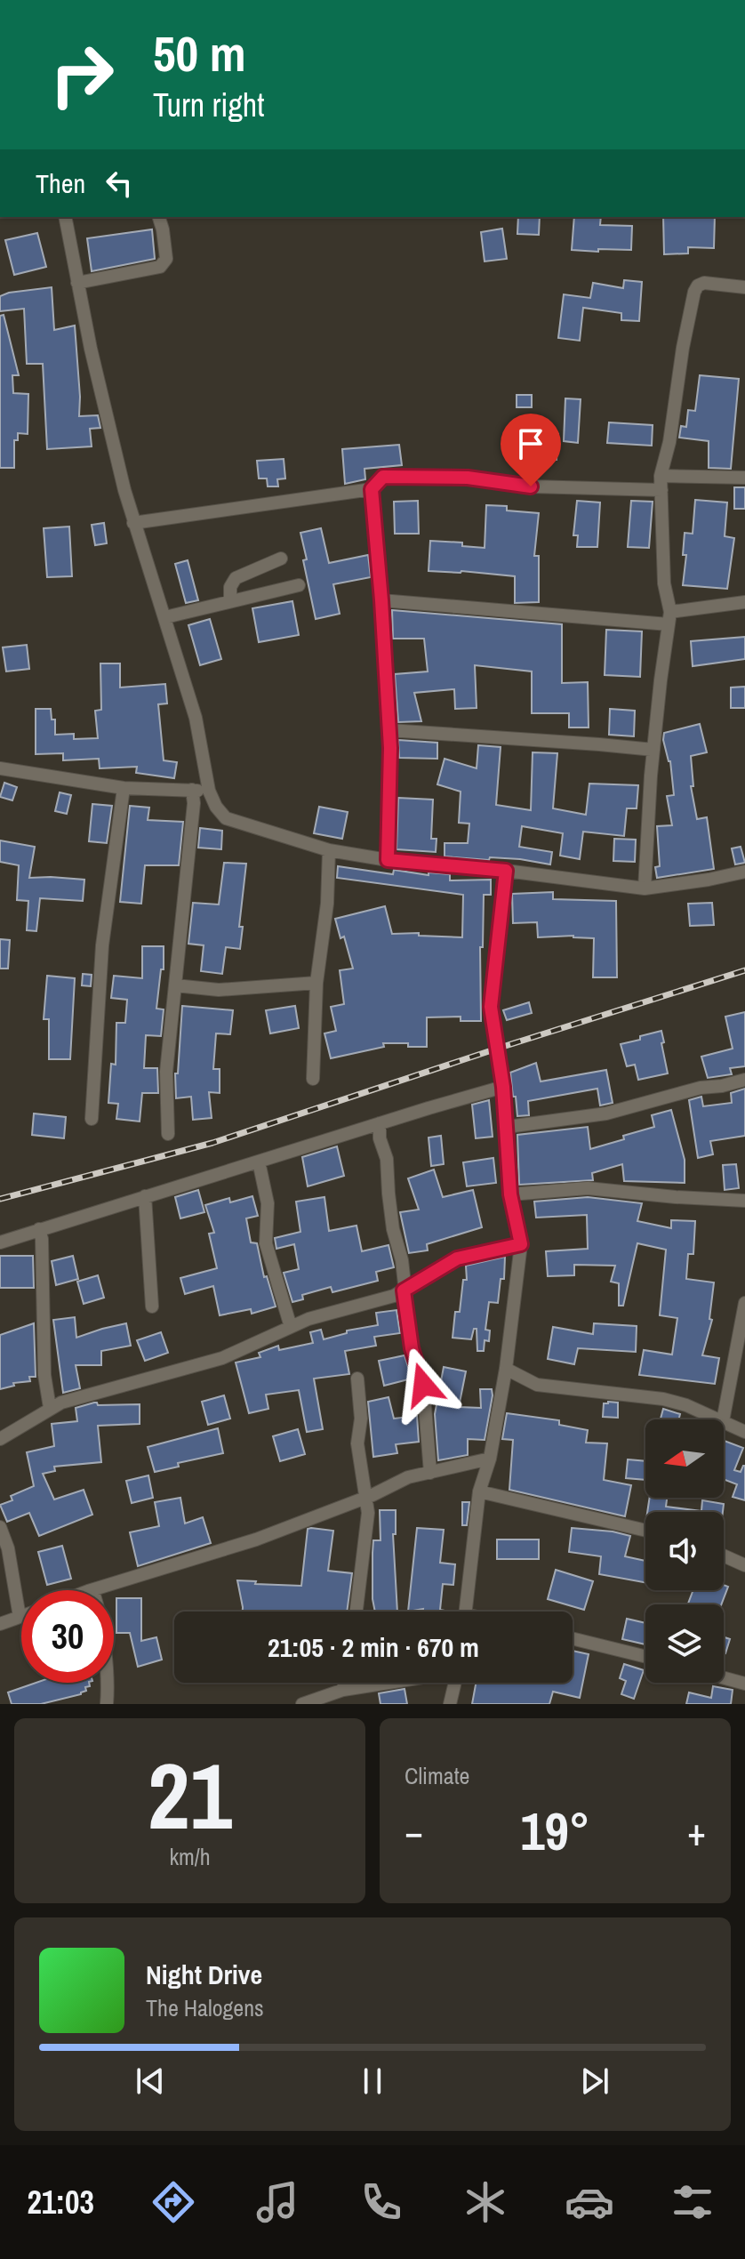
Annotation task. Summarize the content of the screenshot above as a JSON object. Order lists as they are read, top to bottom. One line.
{"north":"left","page":{"turn":["50 m","Turn right"],"then":"Then","limit":"30","trip":"21:05 · 2 min · 670 m","tile":[["21","km/h"],"Climate"],"heat":["−","19°","+"],"song":["Night Drive","The Halogens"],"tabs":"21:03"}}
